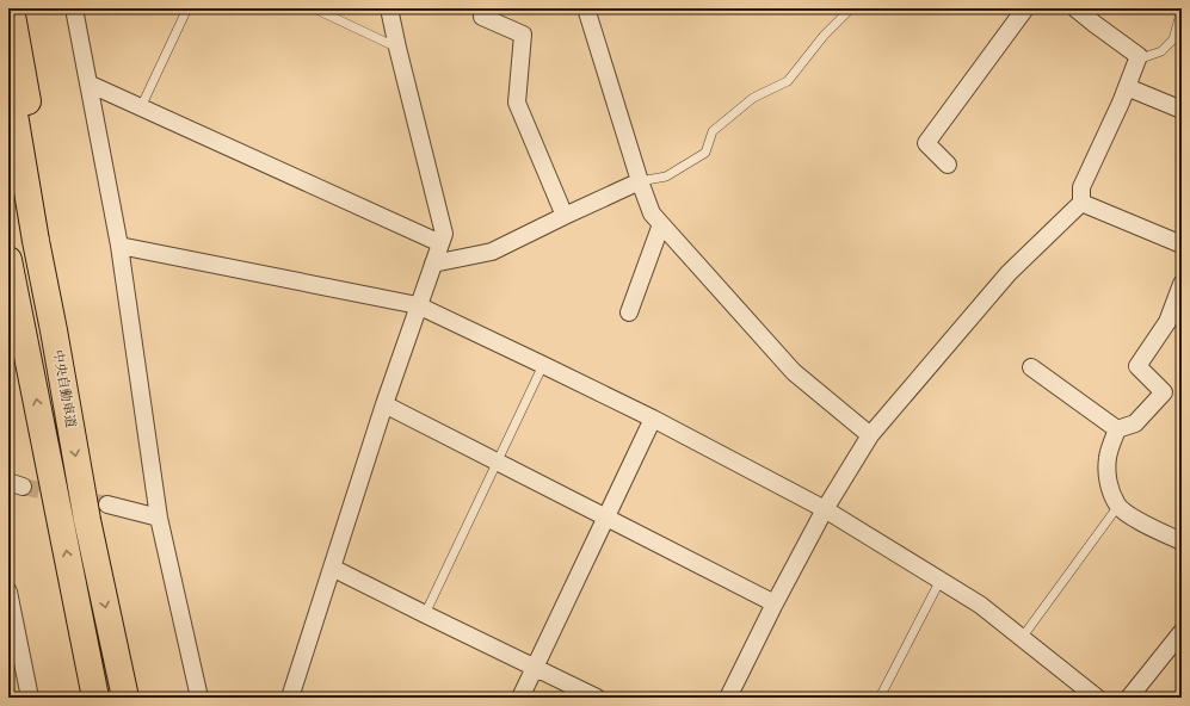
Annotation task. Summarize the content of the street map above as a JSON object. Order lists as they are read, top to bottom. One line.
{"streets":{"highway":["中央自動車道"]}}
